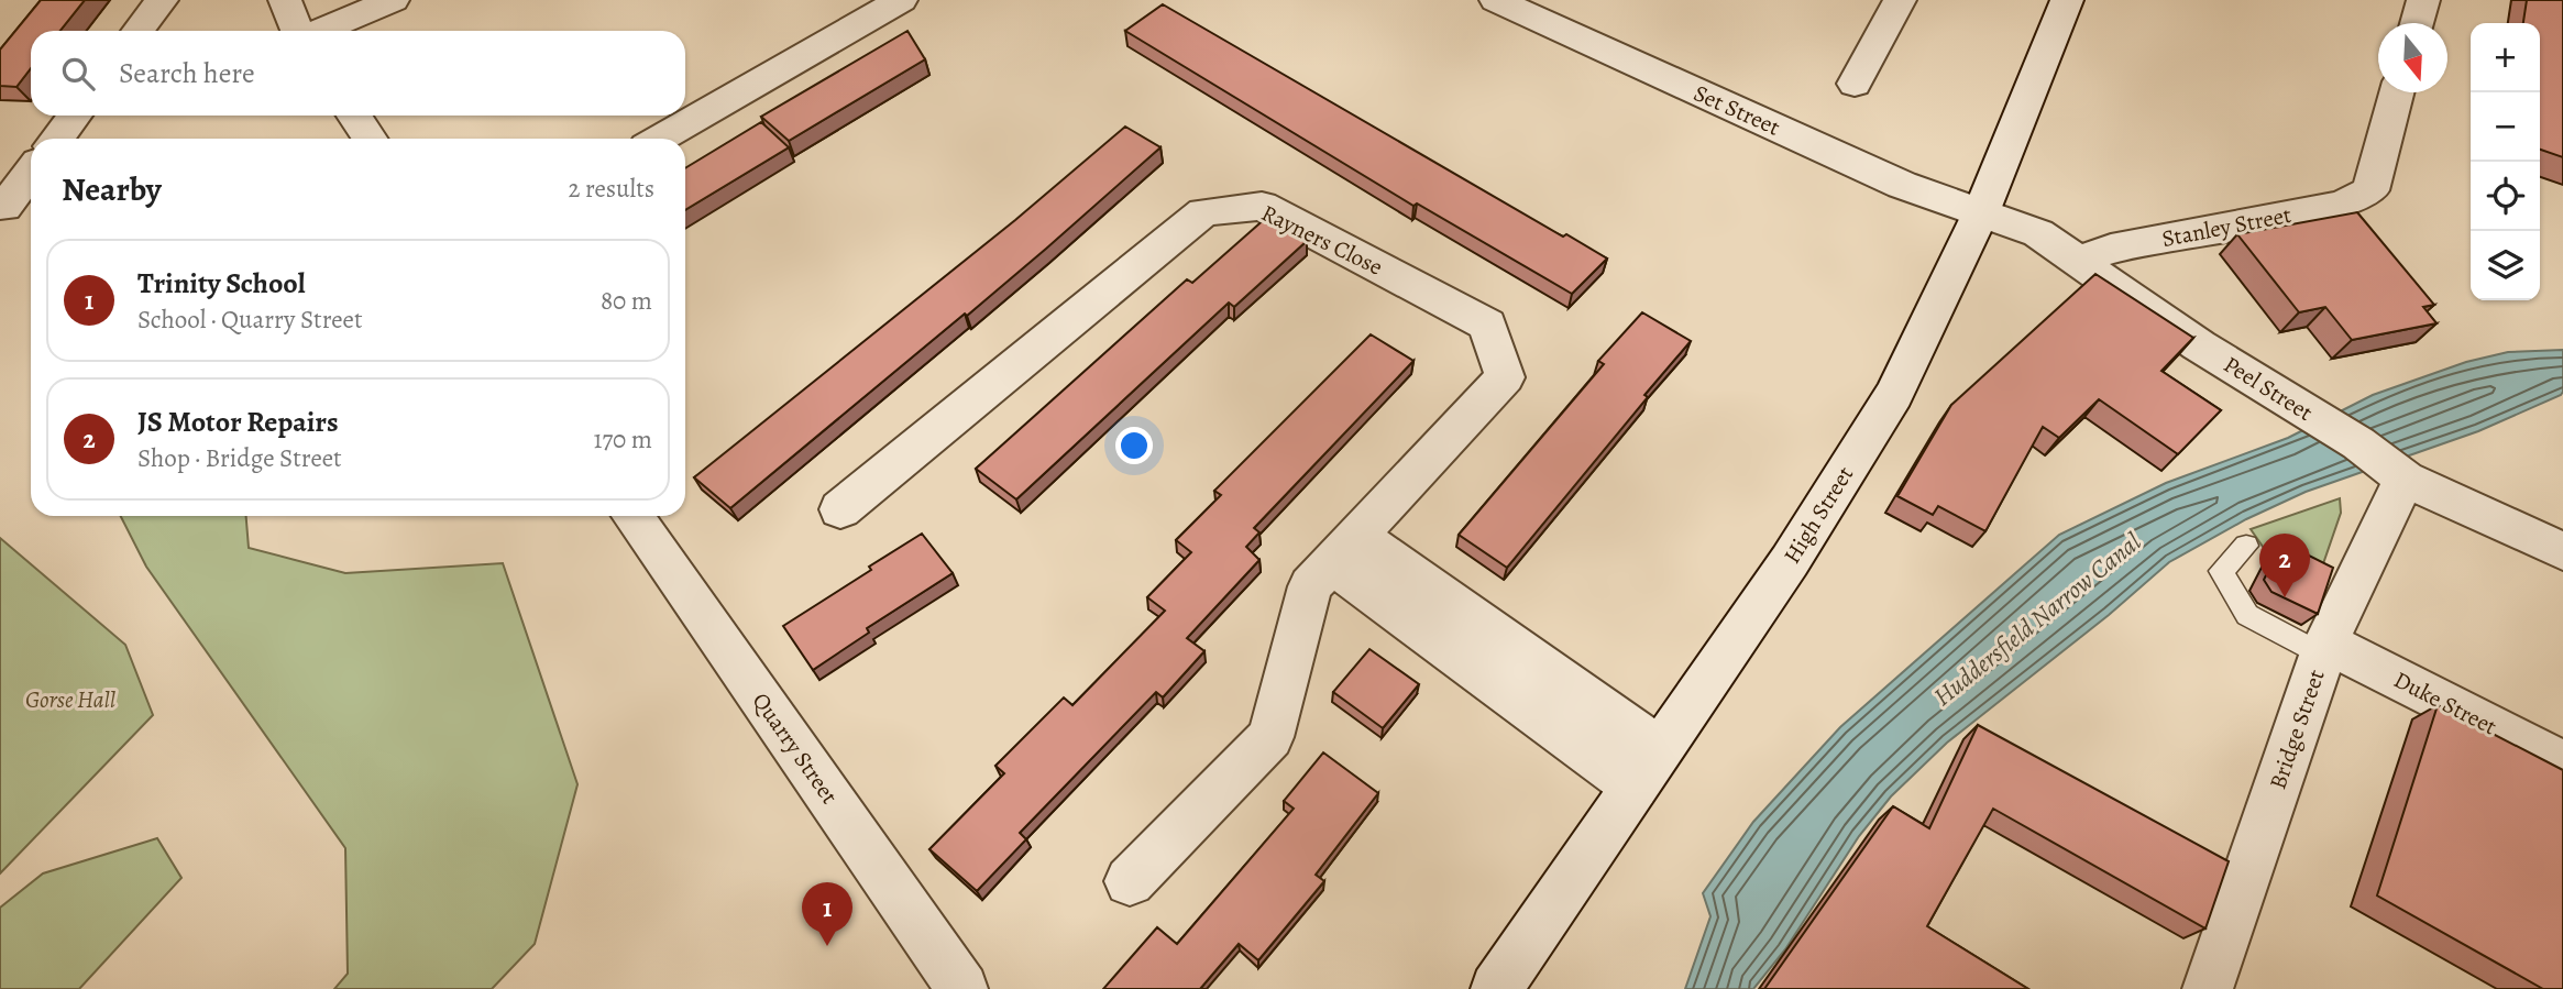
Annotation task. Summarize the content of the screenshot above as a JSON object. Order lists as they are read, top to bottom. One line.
{"streets":{"street":["Set Street","Stanley Street","Rayners Close","Peel Street","High Street","Duke Street","Bridge Street","Quarry Street"]},"crossings":[["Set Street","Peel Street"],["Set Street","High Street"],["Stanley Street","Peel Street"],["Peel Street","High Street"],["Peel Street","Bridge Street"],["Duke Street","Bridge Street"]],"water":["Huddersfield Narrow Canal"],"parks":["Gorse Hall"],"north":"bottom","page":{"map_buttons":["+","−"],"search":"Search here","heading":["Nearby","2 results"],"list":[{"mark":"1","name":"Trinity School","note":"School · Quarry Street","value":"80 m"},{"mark":"2","name":"JS Motor Repairs","note":"Shop · Bridge Street","value":"170 m"}],"pins":["2","1"]}}
